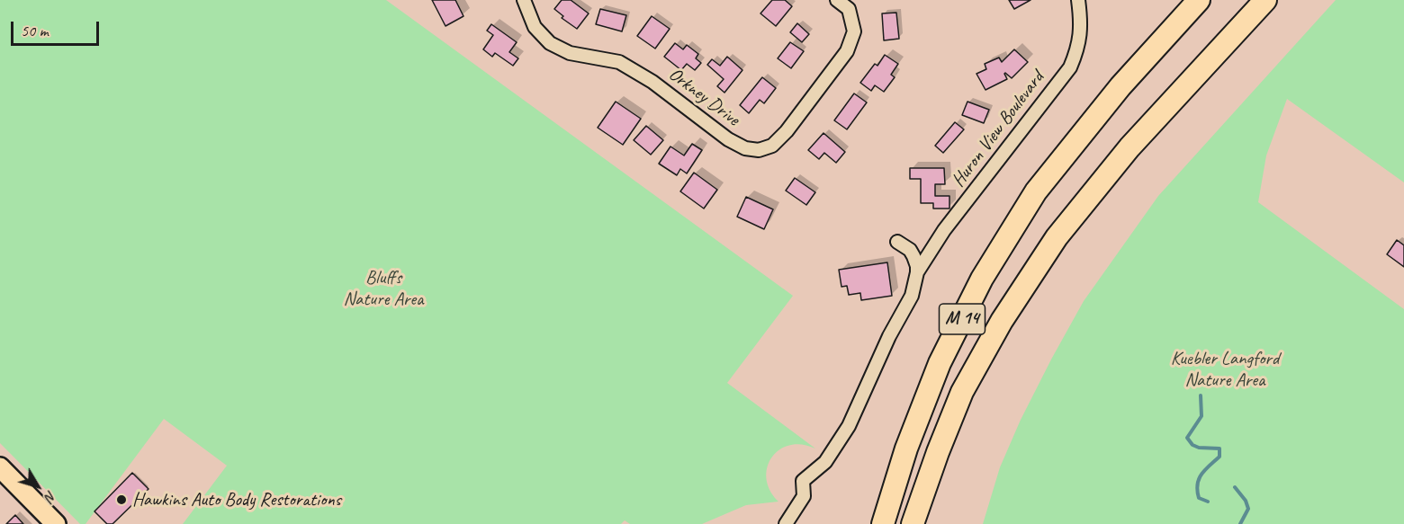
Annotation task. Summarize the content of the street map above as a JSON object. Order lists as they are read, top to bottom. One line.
{"streets":{"highway":["M 14"],"street":["Orkney Drive","Huron View Boulevard"]},"parks":["Bluffs Nature Area","Kuebler Langford Nature Area"],"places":["Hawkins Auto Body Restorations"],"scale_bar":"50 m","north":"bottom right"}
